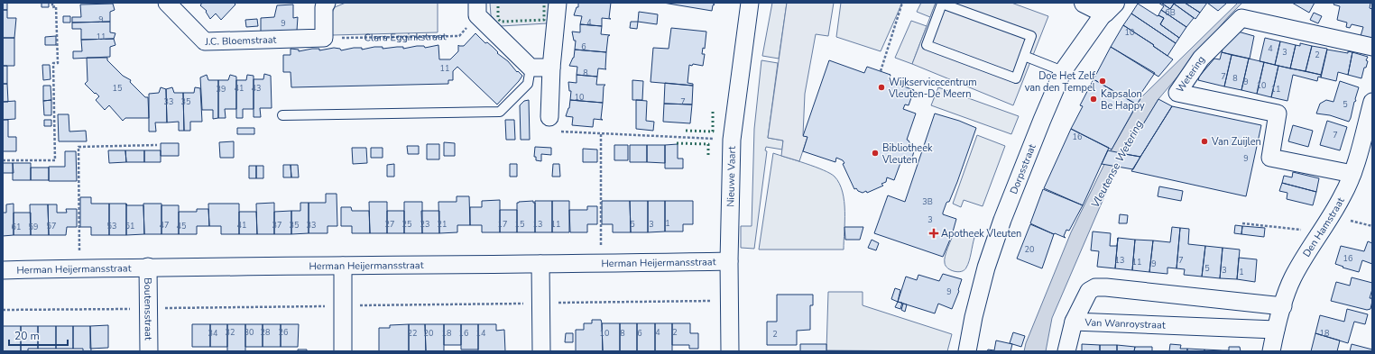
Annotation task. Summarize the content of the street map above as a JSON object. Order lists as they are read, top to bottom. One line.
{"streets":{"street":["J.C. Bloemstraat","Wetering","Dorpsstraat","Nieuwe Vaart","Den Hamstraat","Herman Heijermansstraat","Boutensstraat","Van Wanroystraat"],"path":["Clara Egginkstraat"]},"crossings":[["Clara Egginkstraat","J.C. Bloemstraat"],["Wetering","Den Hamstraat"],["Nieuwe Vaart","Herman Heijermansstraat"],["Den Hamstraat","Van Wanroystraat"],["Herman Heijermansstraat","Boutensstraat"]],"water":["Vleutense Wetering"],"places":{"other":["Doe Het Zelf van den Tempel","Wijkservicecentrum Vleuten-De Meern","Kapsalon Be Happy","Van Zuijlen","Bibliotheek Vleuten"],"health":["Apotheek Vleuten"]},"house_numbers":["6B","9","4","9","10","11","6","4","3","2","11","8","7","8","9","10","15","41","43","39","11","10","33","35","7","5","7","16","9","3B","3","1","27","25","23","21","17","15","13","11","5","3","47","41","37","35","33","57","53","51","45","61","59","20","16","13","7","11","9","5","3","1","9","32","30","28","26","4","2","34","22","20","18","16","14","10","8","6","18","2"],"scale_bar":"20 m"}
